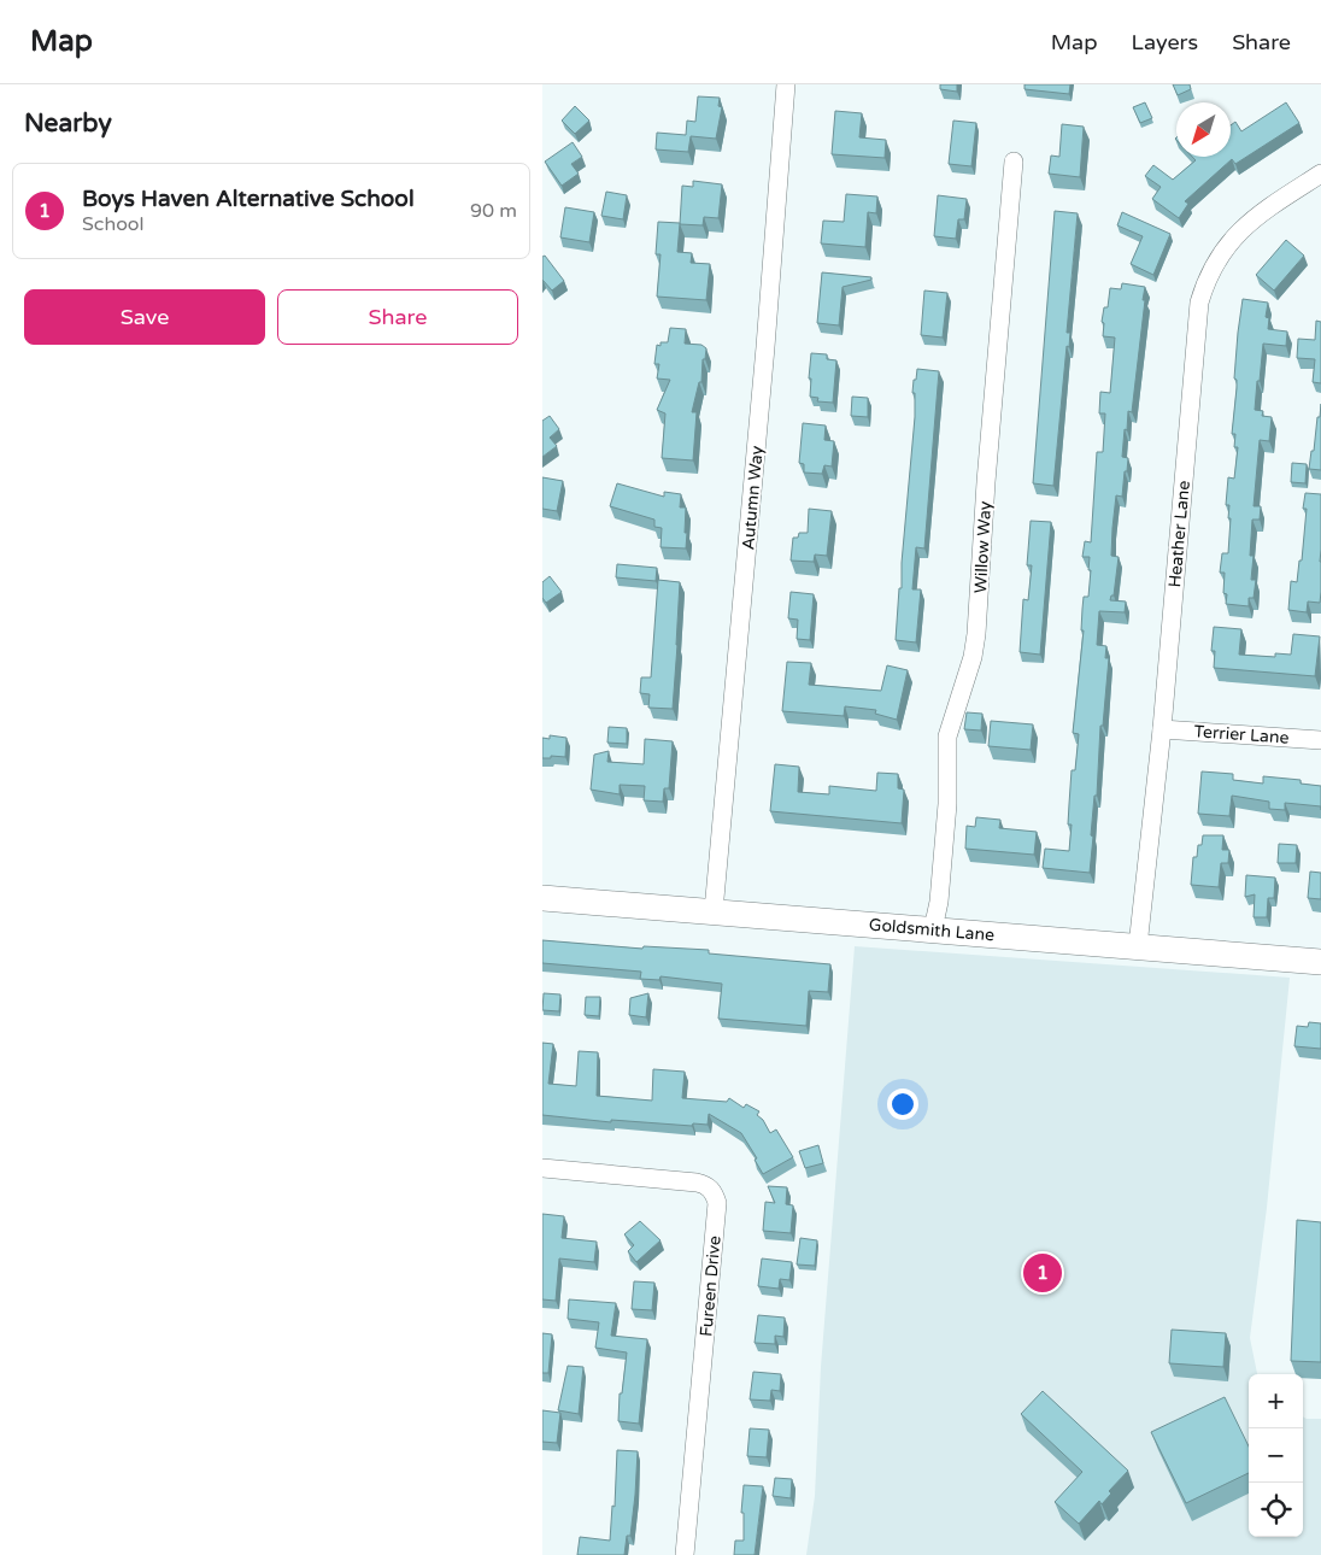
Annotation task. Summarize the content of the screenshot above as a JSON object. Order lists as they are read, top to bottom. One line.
{"streets":{"street":["Autumn Way","Heather Lane","Willow Way","Terrier Lane","Goldsmith Lane","Fureen Drive"]},"crossings":[["Autumn Way","Goldsmith Lane"],["Heather Lane","Terrier Lane"],["Heather Lane","Goldsmith Lane"],["Willow Way","Goldsmith Lane"]],"north":"bottom left","page":{"header":"Map","nav":["Map","Layers","Share"],"heading":"Nearby","list":[{"mark":"1","name":"Boys Haven Alternative School","note":"School","value":"90 m"}],"buttons":["Save","Share"],"pins":"1","map_buttons":["+","−"]}}
